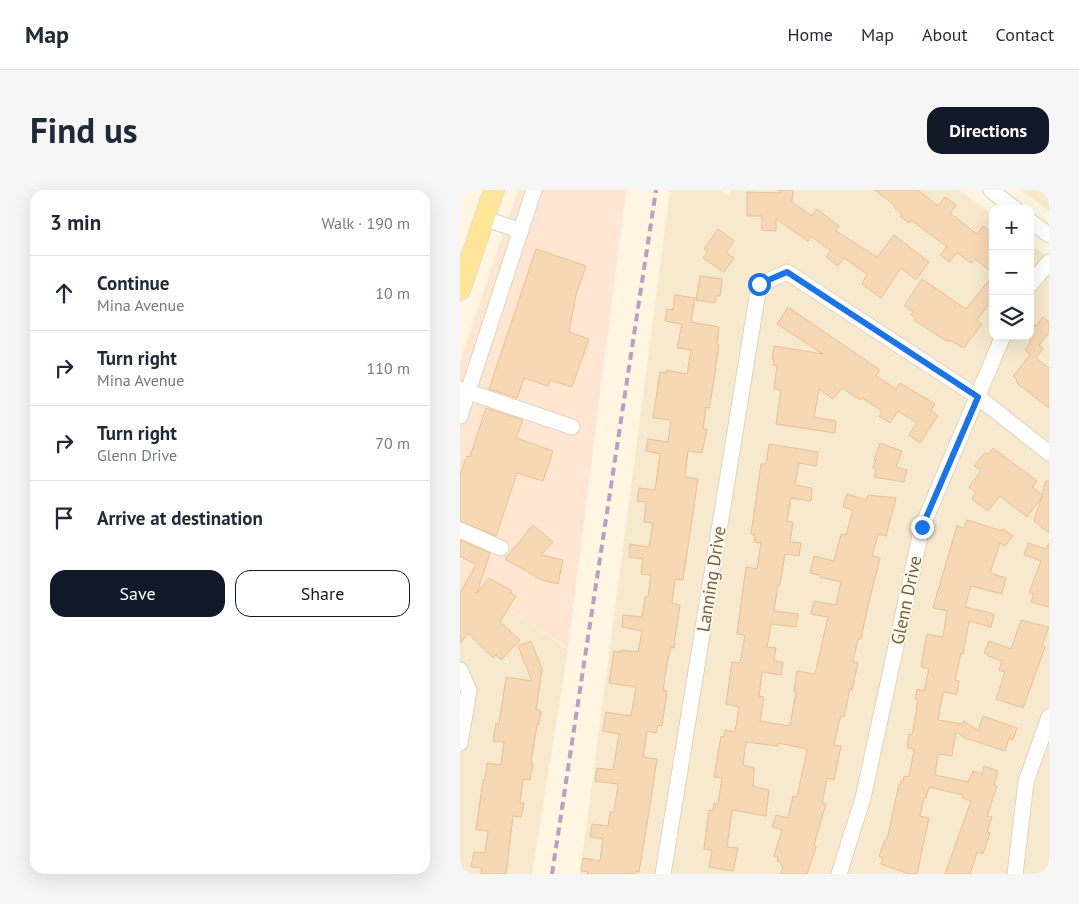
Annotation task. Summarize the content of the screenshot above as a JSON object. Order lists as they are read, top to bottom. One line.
{"streets":{"street":["Lanning Drive","Glenn Drive"]},"crossings":[["Lanning Drive","Glenn Drive"]],"page":{"header":"Map","nav":["Home","Map","About","Contact"],"title":"Find us","buttons":["Directions",["Save","Share"]],"heading":["3 min","Walk · 190 m"],"map_buttons":["+","−"],"list":[["Continue","Mina Avenue","10 m"],["Turn right","Mina Avenue","110 m"],["Turn right","Glenn Drive","70 m"],"Arrive at destination"]}}
